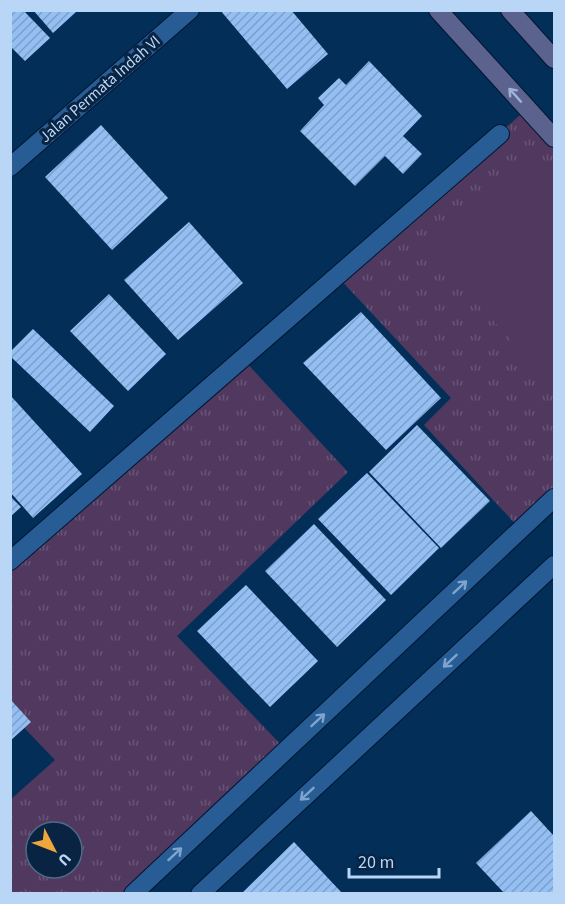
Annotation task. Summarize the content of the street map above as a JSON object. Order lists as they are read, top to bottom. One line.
{"streets":{"street":["Jalan Permata Indah VI"]},"scale_bar":"20 m","north":"bottom right"}
